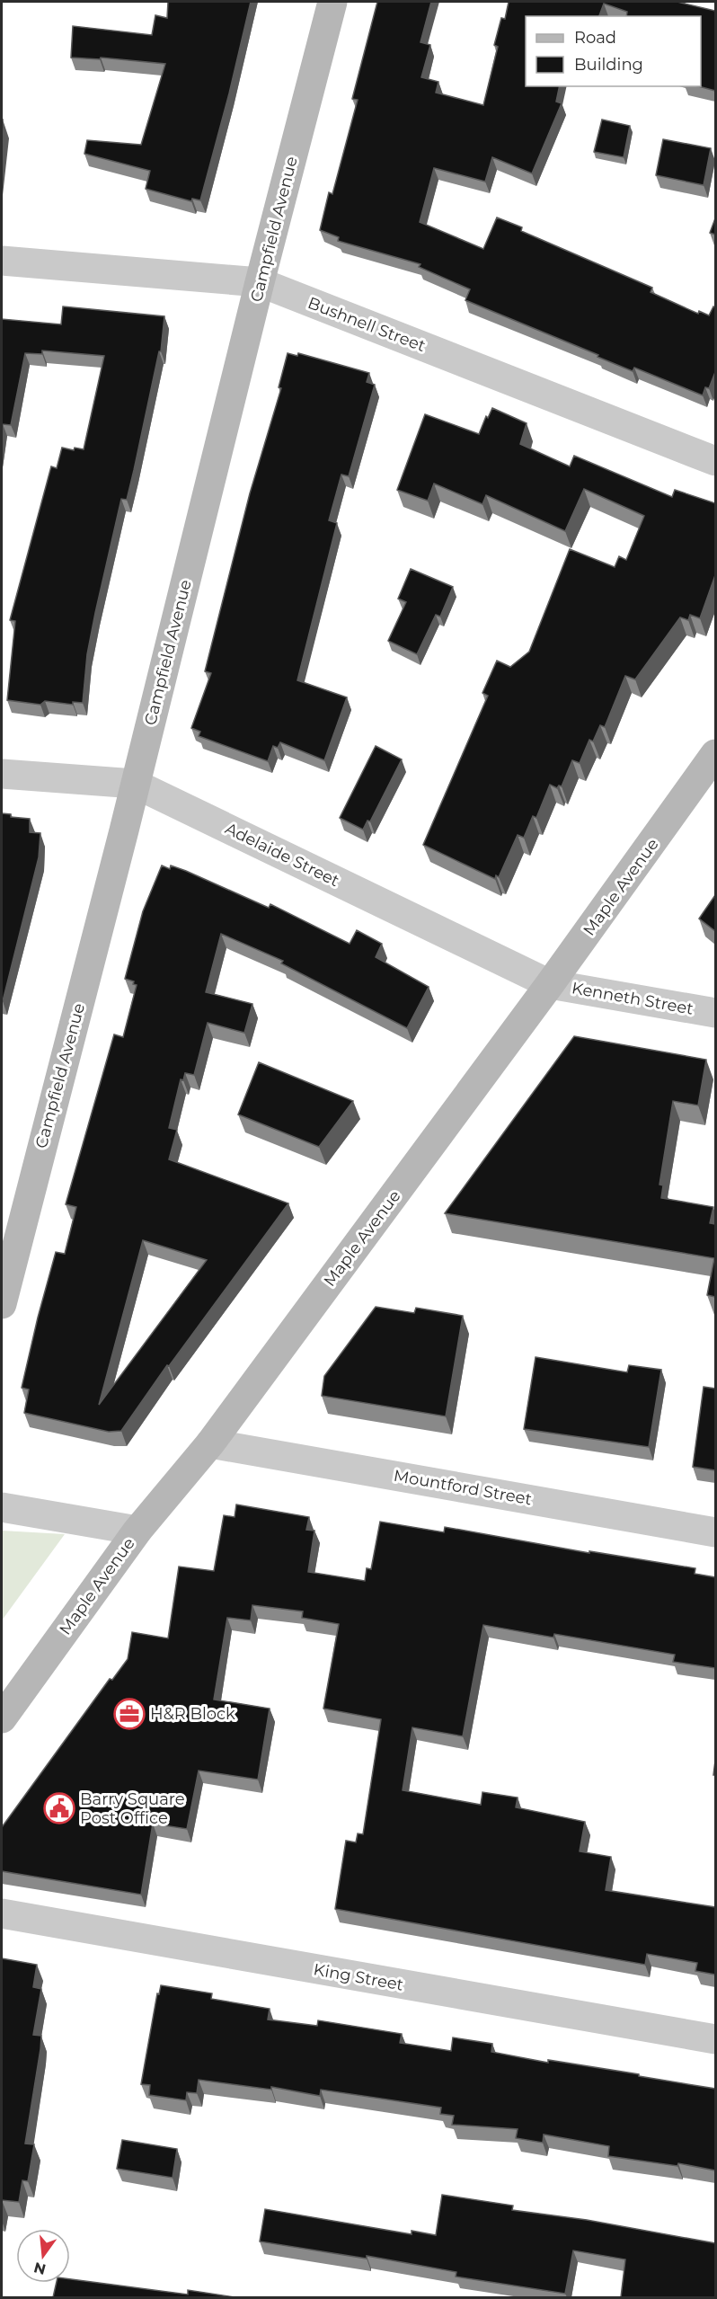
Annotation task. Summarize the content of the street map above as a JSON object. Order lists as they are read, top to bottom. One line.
{"streets":{"street":["Campfield Avenue","Bushnell Street","Adelaide Street","Maple Avenue","Kenneth Street","Mountford Street","King Street"]},"crossings":[["Campfield Avenue","Bushnell Street"],["Campfield Avenue","Adelaide Street"],["Adelaide Street","Maple Avenue"],["Adelaide Street","Kenneth Street"],["Maple Avenue","Kenneth Street"],["Maple Avenue","Mountford Street"]],"places":{"office":["H&R Block"],"public building":["Barry Square Post Office"]},"legend":["Road","Building"],"north":"bottom"}
